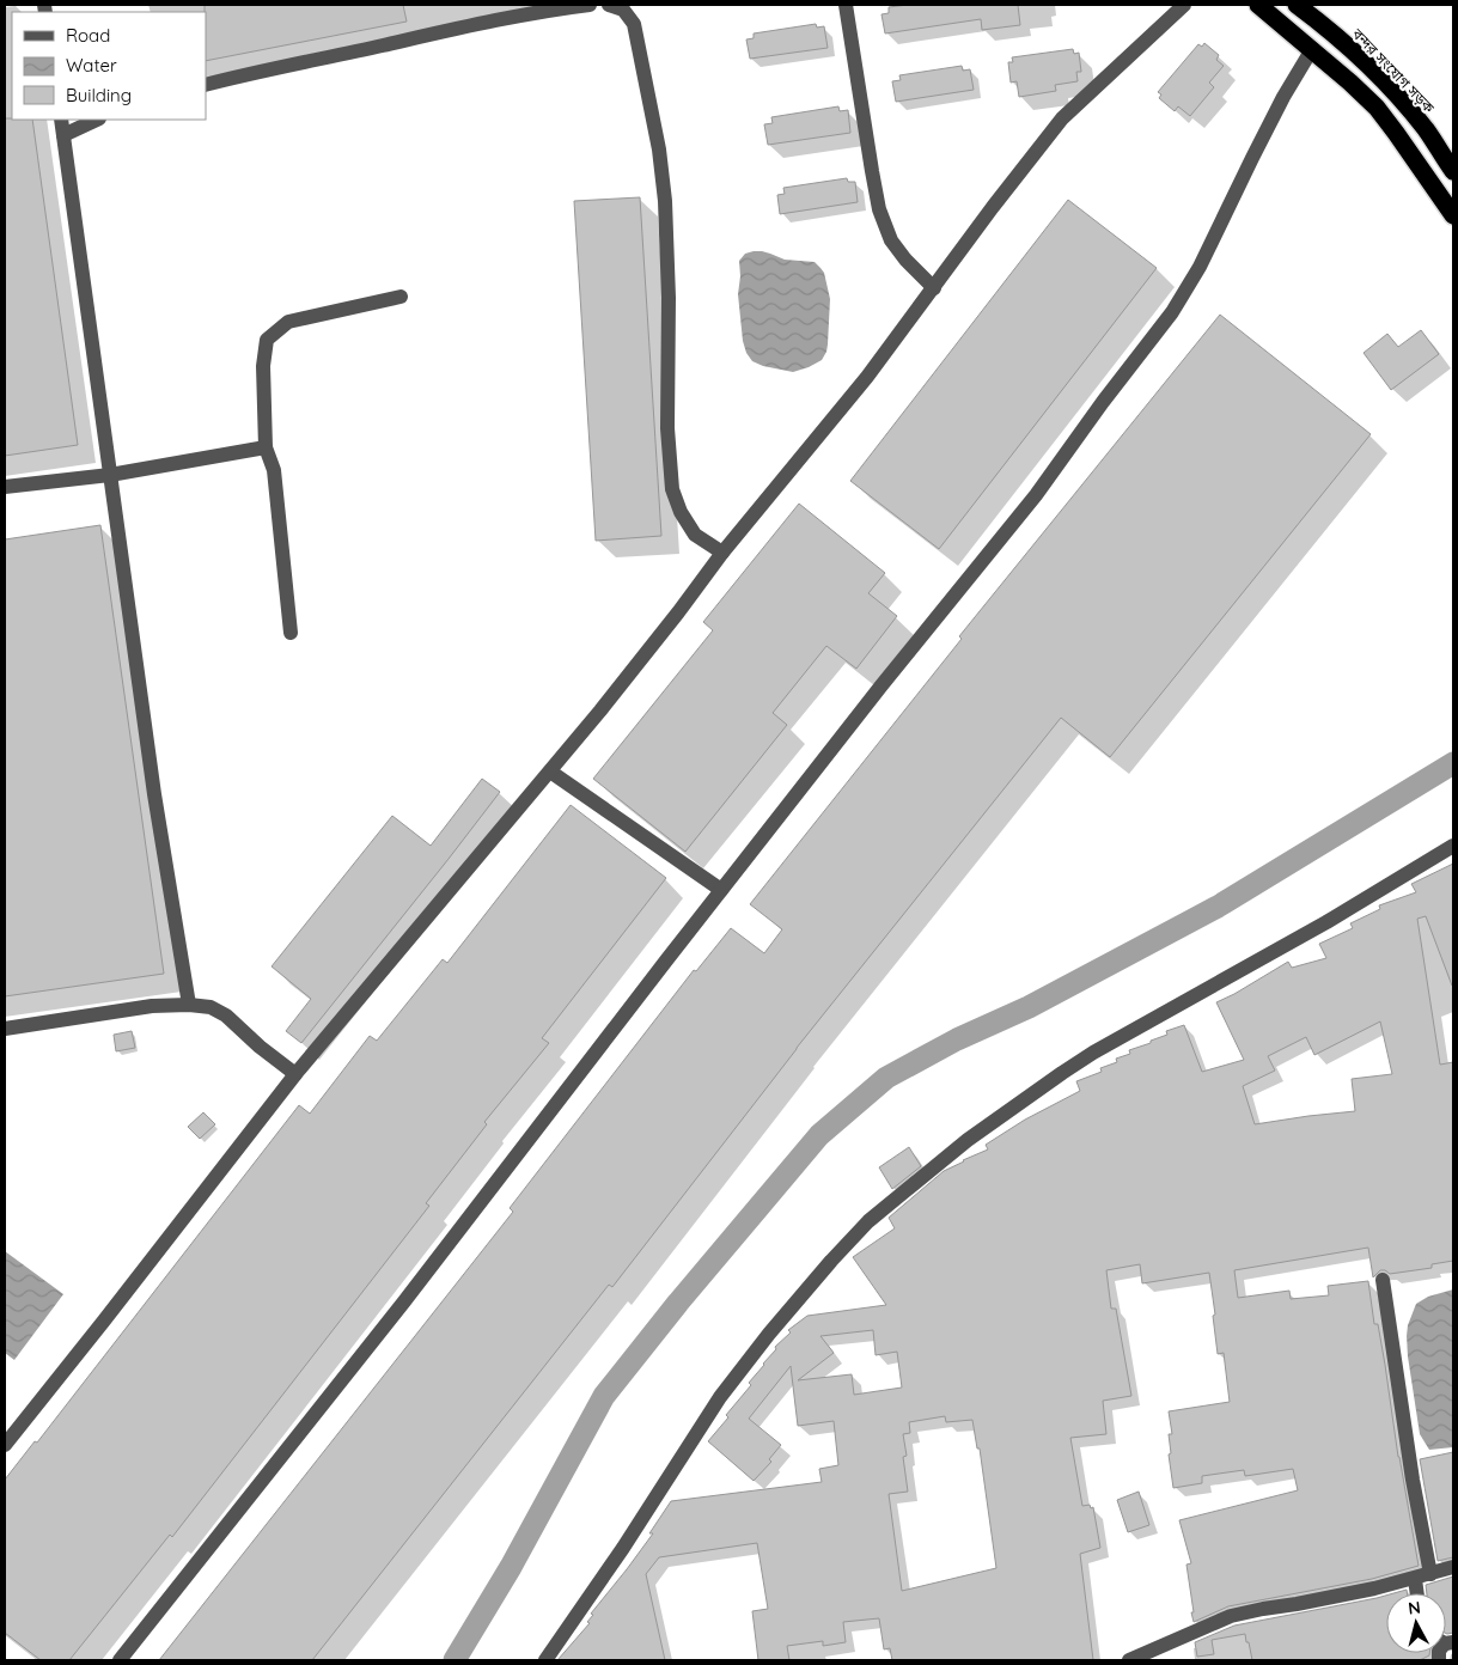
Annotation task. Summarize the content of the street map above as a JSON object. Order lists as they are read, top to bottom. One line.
{"streets":{"highway":["বন্দর সংযোগ সড়ক"]},"legend":["Road","Water","Building"],"north":"top"}
